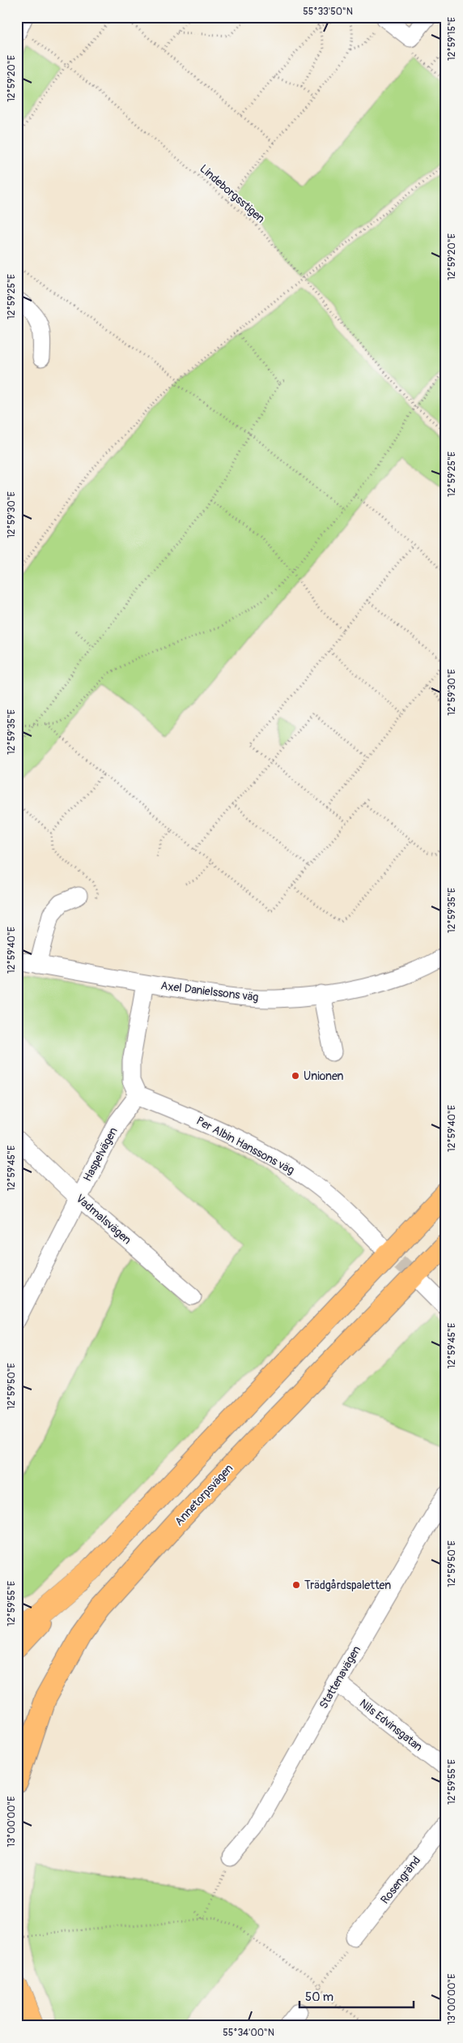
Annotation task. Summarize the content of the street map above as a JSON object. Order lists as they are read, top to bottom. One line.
{"streets":{"main road":["Annetorpsvägen"],"street":["Axel Danielssons väg","Per Albin Hanssons väg","Haspelvägen","Vadmalsvägen","Stattenavägen","Nils Edvinsgatan","Rosengränd"],"path":["Lindeborgsstigen"]},"crossings":[["Per Albin Hanssons väg","Haspelvägen"],["Haspelvägen","Vadmalsvägen"],["Stattenavägen","Nils Edvinsgatan"]],"places":["Unionen","Trädgårdspaletten"],"scale_bar":"50 m","coordinates":["55°33'50\"N","12°59'15\"E","12°59'20\"E","12°59'25\"E","12°59'30\"E","12°59'35\"E","12°59'40\"E","12°59'45\"E","12°59'50\"E","12°59'55\"E","13°00'00\"E","55°34'00\"N"]}
